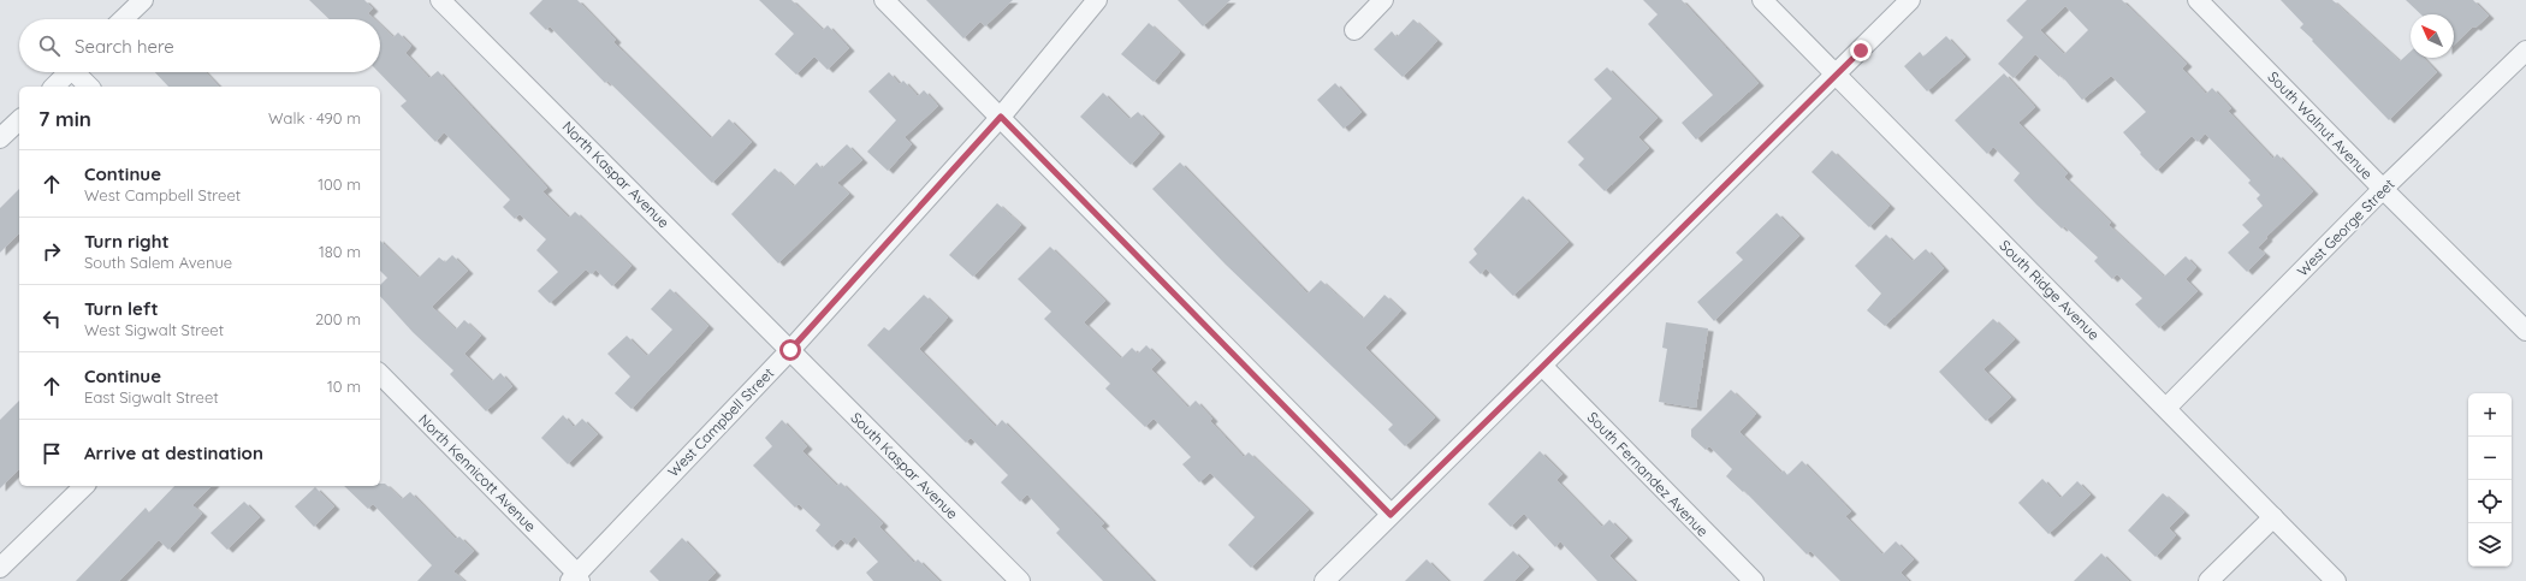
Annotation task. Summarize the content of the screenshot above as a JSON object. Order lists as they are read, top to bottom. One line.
{"streets":{"street":["South Walnut Avenue","North Kaspar Avenue","West George Street","South Ridge Avenue","West Campbell Street","South Kaspar Avenue","North Kennicott Avenue","South Fernandez Avenue"]},"crossings":[["South Walnut Avenue","West George Street"],["North Kaspar Avenue","West Campbell Street"],["North Kaspar Avenue","South Kaspar Avenue"],["West George Street","South Ridge Avenue"],["West Campbell Street","South Kaspar Avenue"],["West Campbell Street","North Kennicott Avenue"]],"north":"top left","page":{"search":"Search here","heading":["7 min","Walk · 490 m"],"list":[["Continue","West Campbell Street","100 m"],["Turn right","South Salem Avenue","180 m"],["Turn left","West Sigwalt Street","200 m"],["Continue","East Sigwalt Street","10 m"],"Arrive at destination"],"map_buttons":["+","−"]}}
